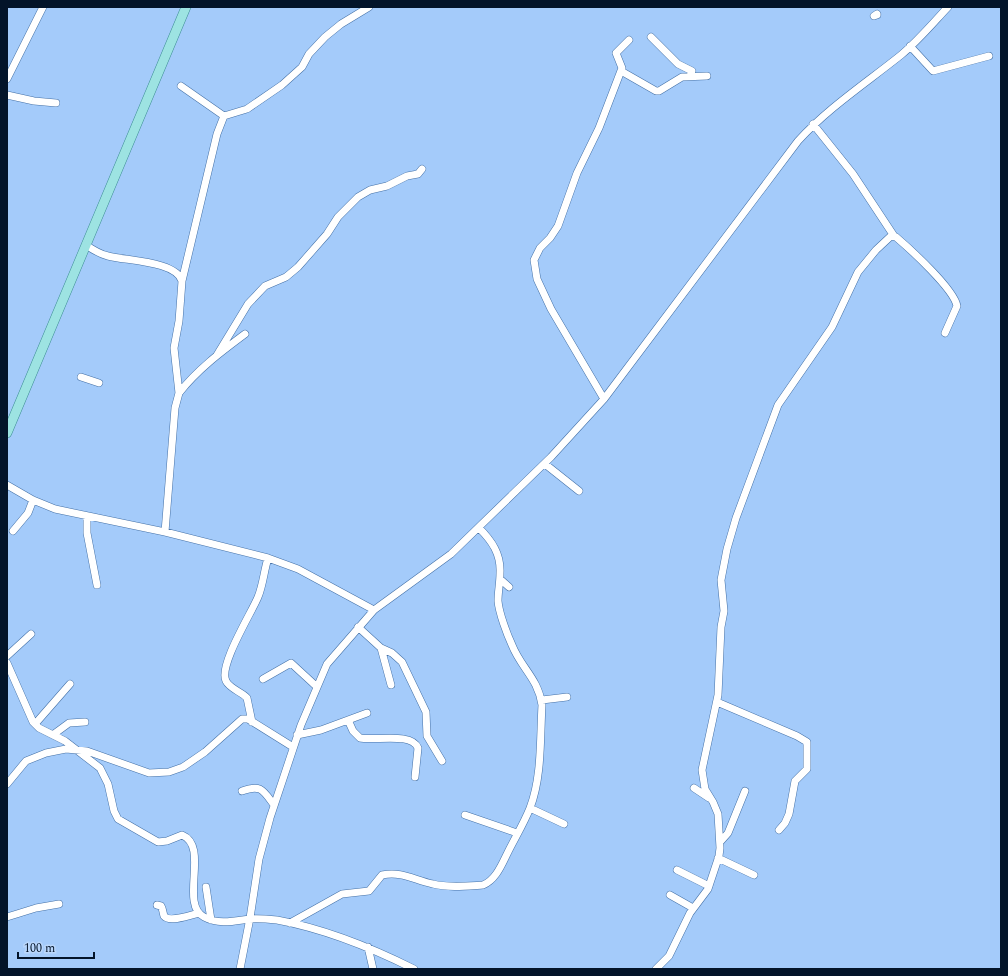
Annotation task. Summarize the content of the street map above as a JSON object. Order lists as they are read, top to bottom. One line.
{"scale_bar":"100 m"}
